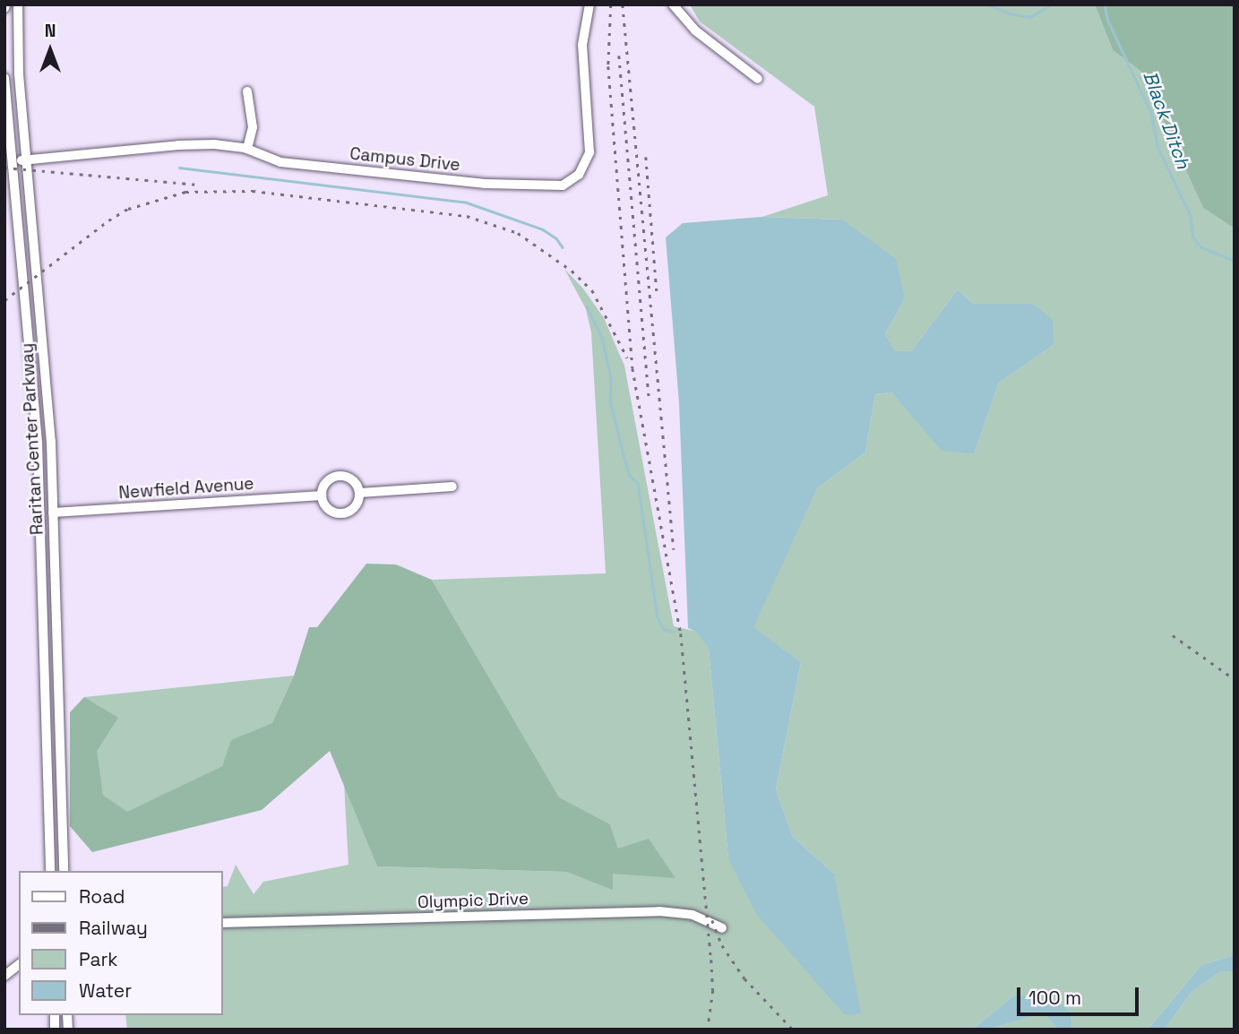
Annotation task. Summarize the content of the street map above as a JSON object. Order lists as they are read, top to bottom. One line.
{"streets":{"street":["Campus Drive","Raritan Center Parkway","Newfield Avenue","Olympic Drive"]},"crossings":[["Campus Drive","Raritan Center Parkway"],["Raritan Center Parkway","Newfield Avenue"]],"water":["Black Ditch"],"legend":["Road","Railway","Park","Water"],"scale_bar":"100 m","north":"top"}
